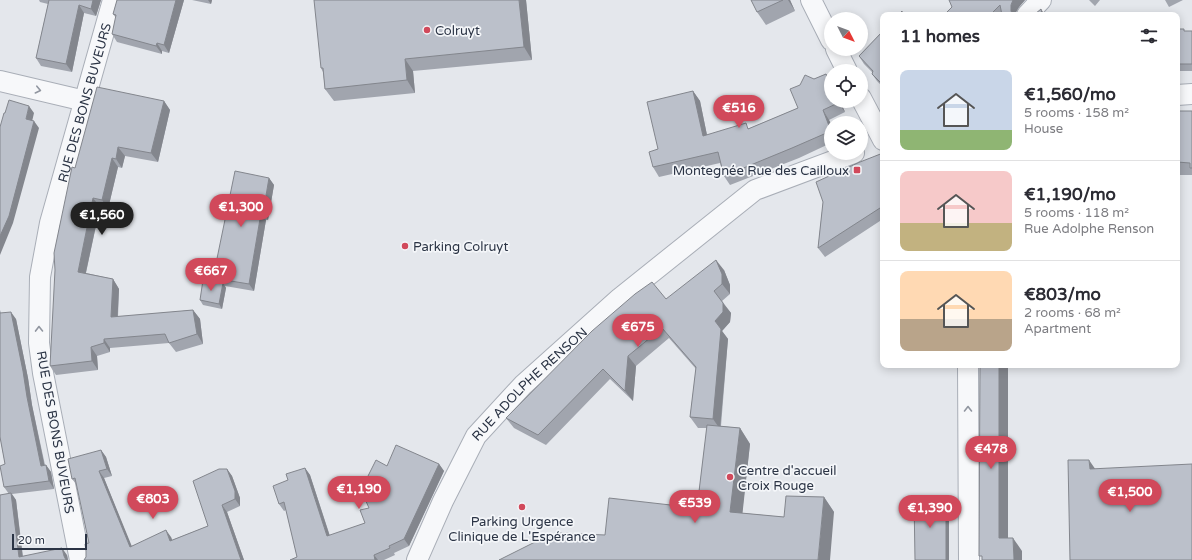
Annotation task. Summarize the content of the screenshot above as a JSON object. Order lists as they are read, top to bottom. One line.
{"streets":{"street":["RUE DES BONS BUVEURS","RUE ADOLPHE RENSON"]},"one_way":["RUE DES BONS BUVEURS"],"places":{"other":["Colruyt","Parking Colruyt","Centre d'accueil Croix Rouge","Parking Urgence Clinique de L'Espérance"],"transit":["Montegnée Rue des Cailloux"]},"scale_bar":"20 m","north":"bottom right","page":{"heading":"11 homes","list":[{"name":"€1,560/mo","note":"5 rooms · 158 m² · House"},{"name":"€1,190/mo","note":"5 rooms · 118 m² · Rue Adolphe Renson"},{"name":"€803/mo","note":"2 rooms · 68 m² · Apartment"}],"price":["€516","€1,300","€1,560","€667","€675","€478","€1,190","€1,500","€803","€539","€1,390"],"scale":"20 m"}}
